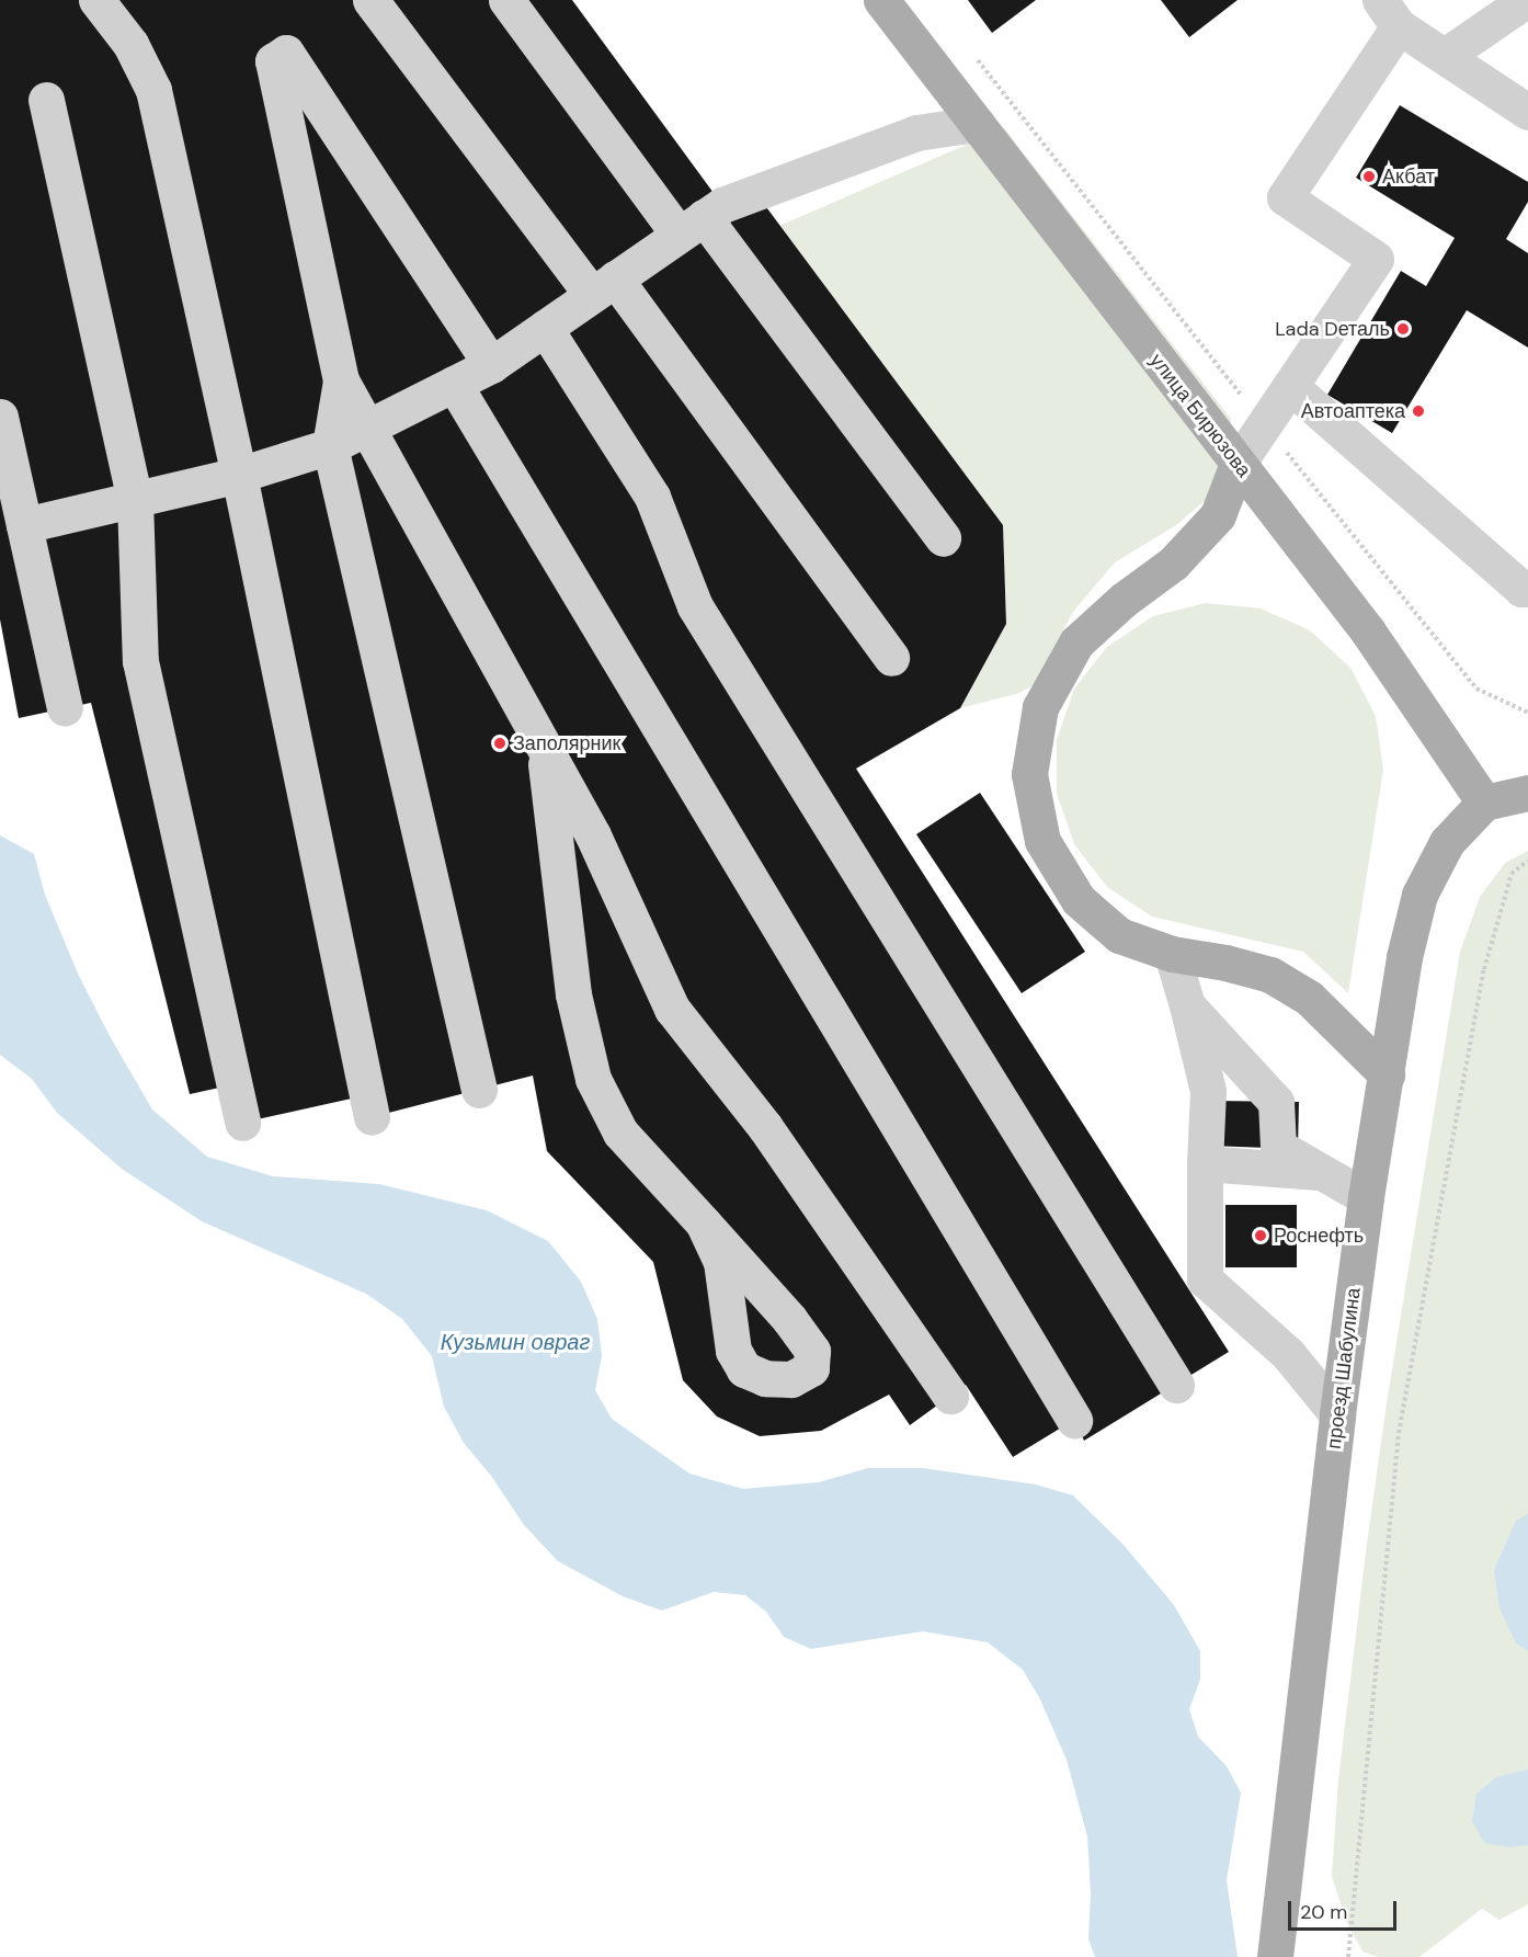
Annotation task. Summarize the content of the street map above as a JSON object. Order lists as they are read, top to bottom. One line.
{"streets":{"main road":["улица Бирюзова","проезд Шабулина"]},"crossings":[["улица Бирюзова","проезд Шабулина"]],"water":["Кузьмин овраг"],"places":["Акбат","Lada Dеталь","Автоаптека","Заполярник","Роснефть"],"scale_bar":"20 m"}
